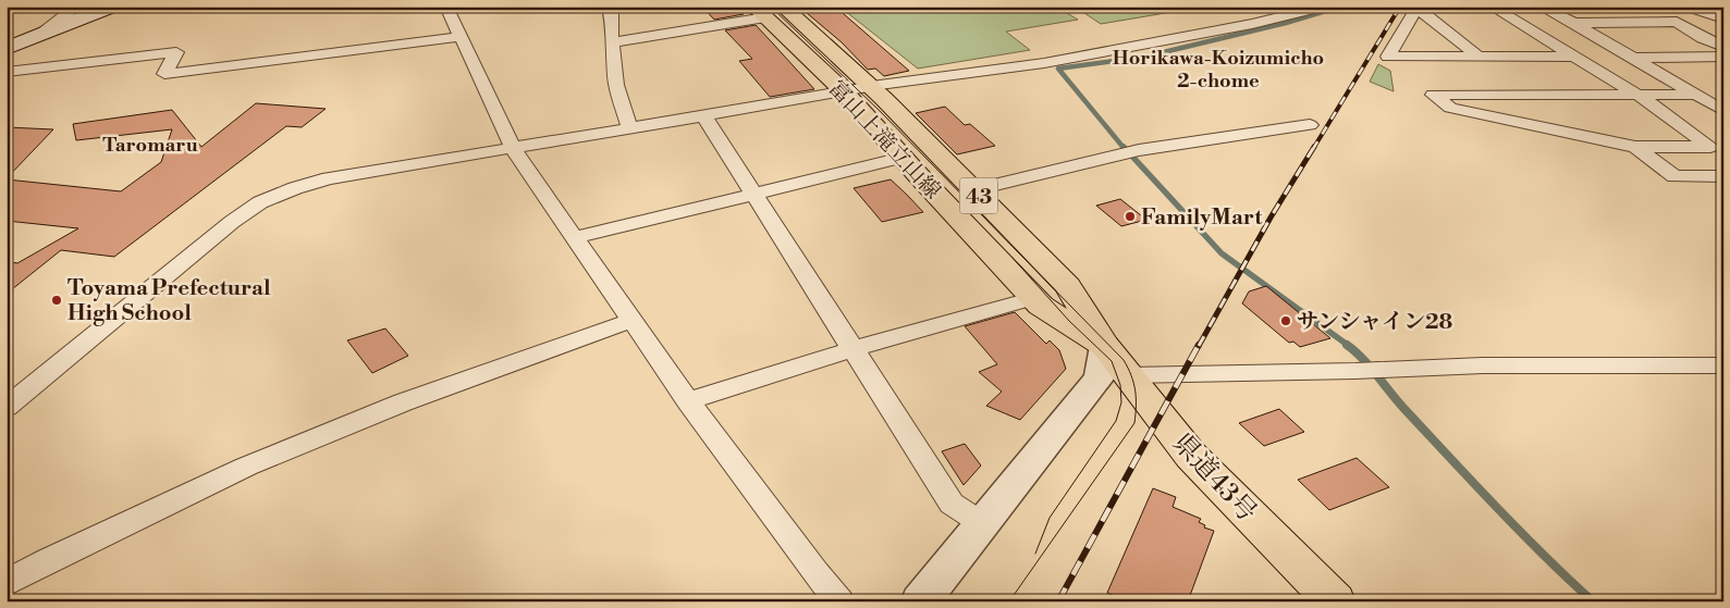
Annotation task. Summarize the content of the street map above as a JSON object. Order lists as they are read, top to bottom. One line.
{"streets":{"main road":["富山上滝立山線","43","県道43号"]},"crossings":[["富山上滝立山線","県道43号"]],"districts":["Horikawa-Koizumicho 2-chome","Taromaru"],"places":["FamilyMart","Toyama Prefectural High School","サンシャイン28"]}
